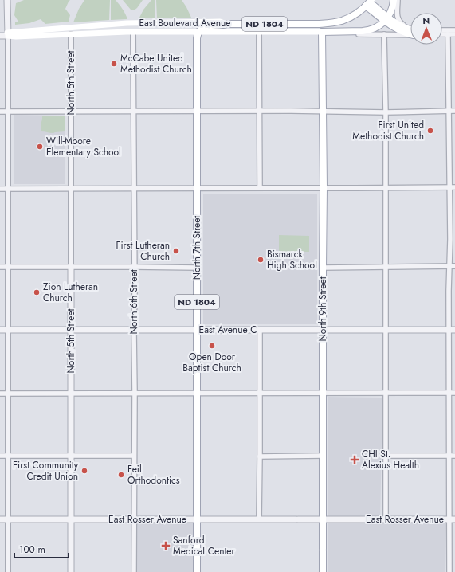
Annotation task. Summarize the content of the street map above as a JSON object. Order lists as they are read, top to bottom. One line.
{"streets":{"main road":["East Boulevard Avenue","ND 1804","North 7th Street","North 9th Street"],"street":["North 5th Street","North 6th Street","East Avenue C","East Rosser Avenue"]},"crossings":[["East Boulevard Avenue","ND 1804"],["East Boulevard Avenue","North 5th Street"],["East Boulevard Avenue","North 7th Street"],["East Boulevard Avenue","North 6th Street"],["East Boulevard Avenue","North 9th Street"],["ND 1804","North 7th Street"],["North 5th Street","East Avenue C"],["North 5th Street","East Rosser Avenue"],["North 7th Street","East Avenue C"],["North 7th Street","East Rosser Avenue"],["North 6th Street","East Avenue C"],["North 6th Street","East Rosser Avenue"],["North 9th Street","East Avenue C"],["North 9th Street","East Rosser Avenue"]],"places":{"other":["McCabe United Methodist Church","First United Methodist Church","Will-Moore Elementary School","First Lutheran Church","Bismarck High School","Zion Lutheran Church","Open Door Baptist Church","First Community Credit Union","Feil Orthodontics"],"health":["CHI St. Alexius Health","Sanford Medical Center"]},"scale_bar":"100 m","north":"top"}
